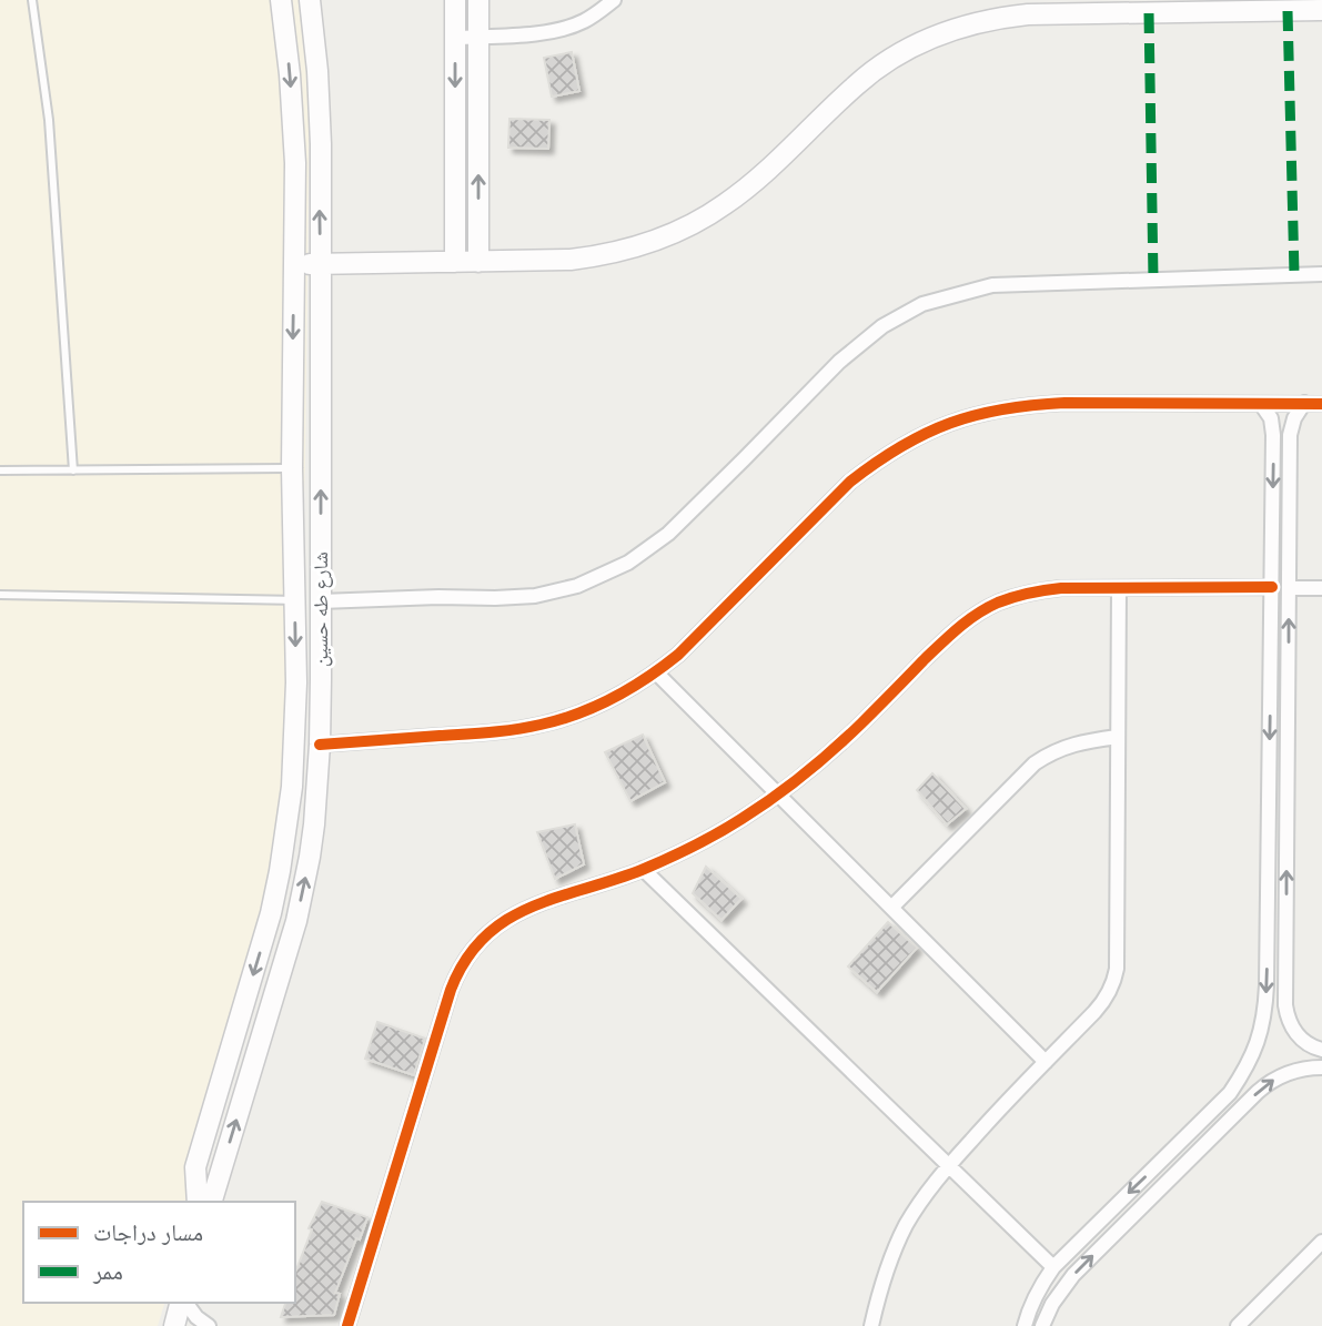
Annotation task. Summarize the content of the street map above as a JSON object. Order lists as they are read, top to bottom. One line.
{"streets":{"main road":["شارع طه حسين"]},"legend":["مسار دراجات","ممر"]}
